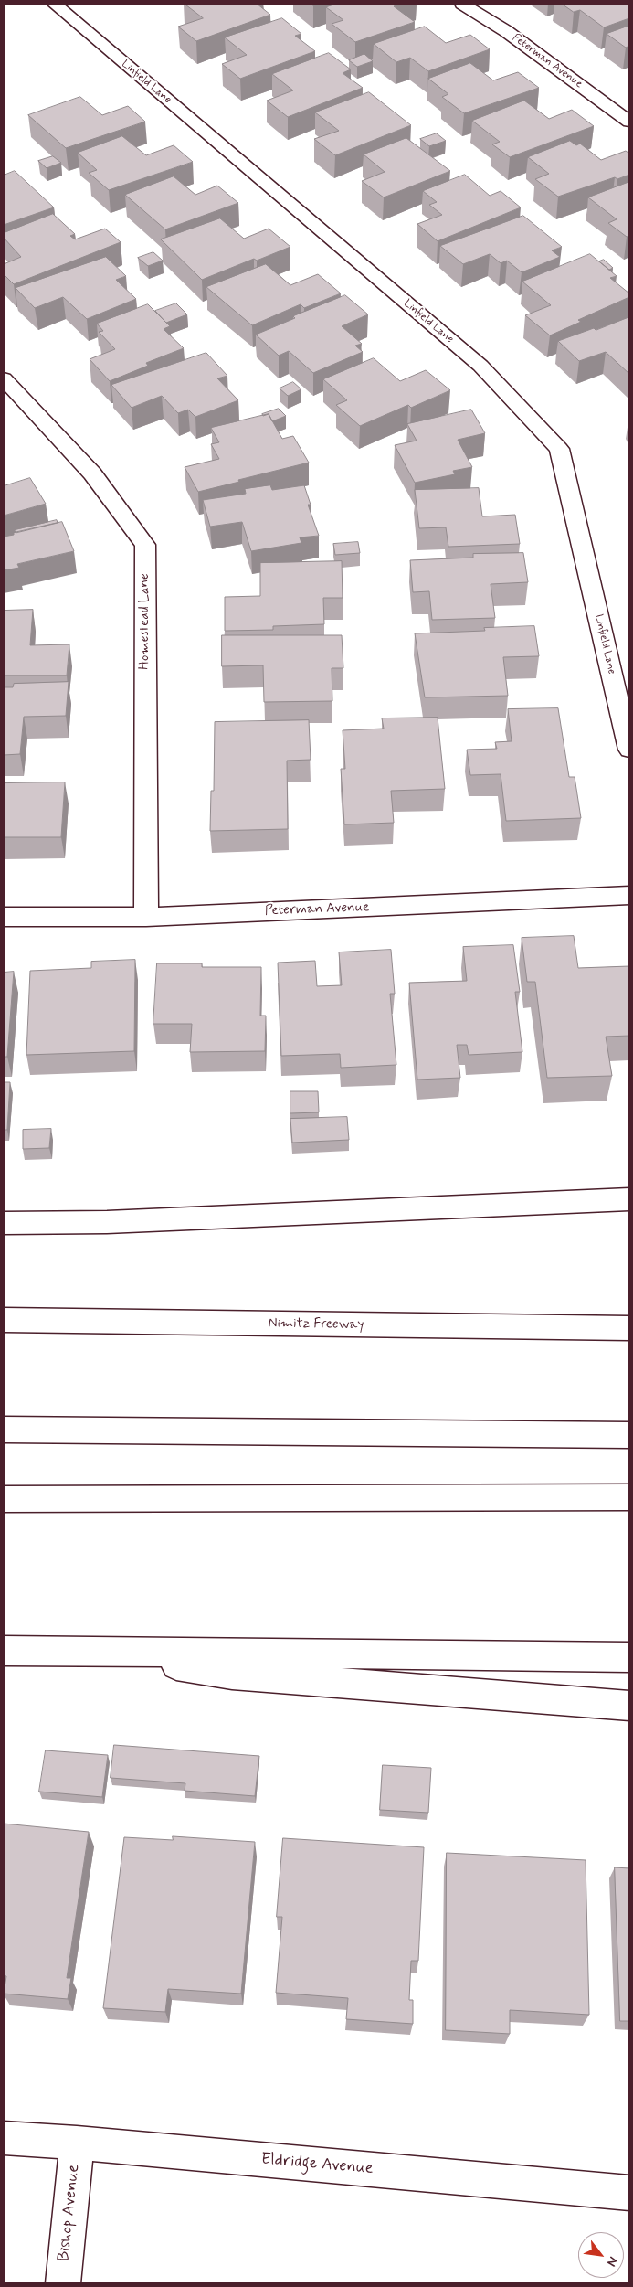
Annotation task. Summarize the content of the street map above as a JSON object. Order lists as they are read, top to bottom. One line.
{"streets":{"main road":["Peterman Avenue","Linfield Lane","Homestead Lane","Nimitz Freeway","Eldridge Avenue","Bishop Avenue"]},"crossings":[["Peterman Avenue","Homestead Lane"],["Eldridge Avenue","Bishop Avenue"]],"north":"bottom right"}
